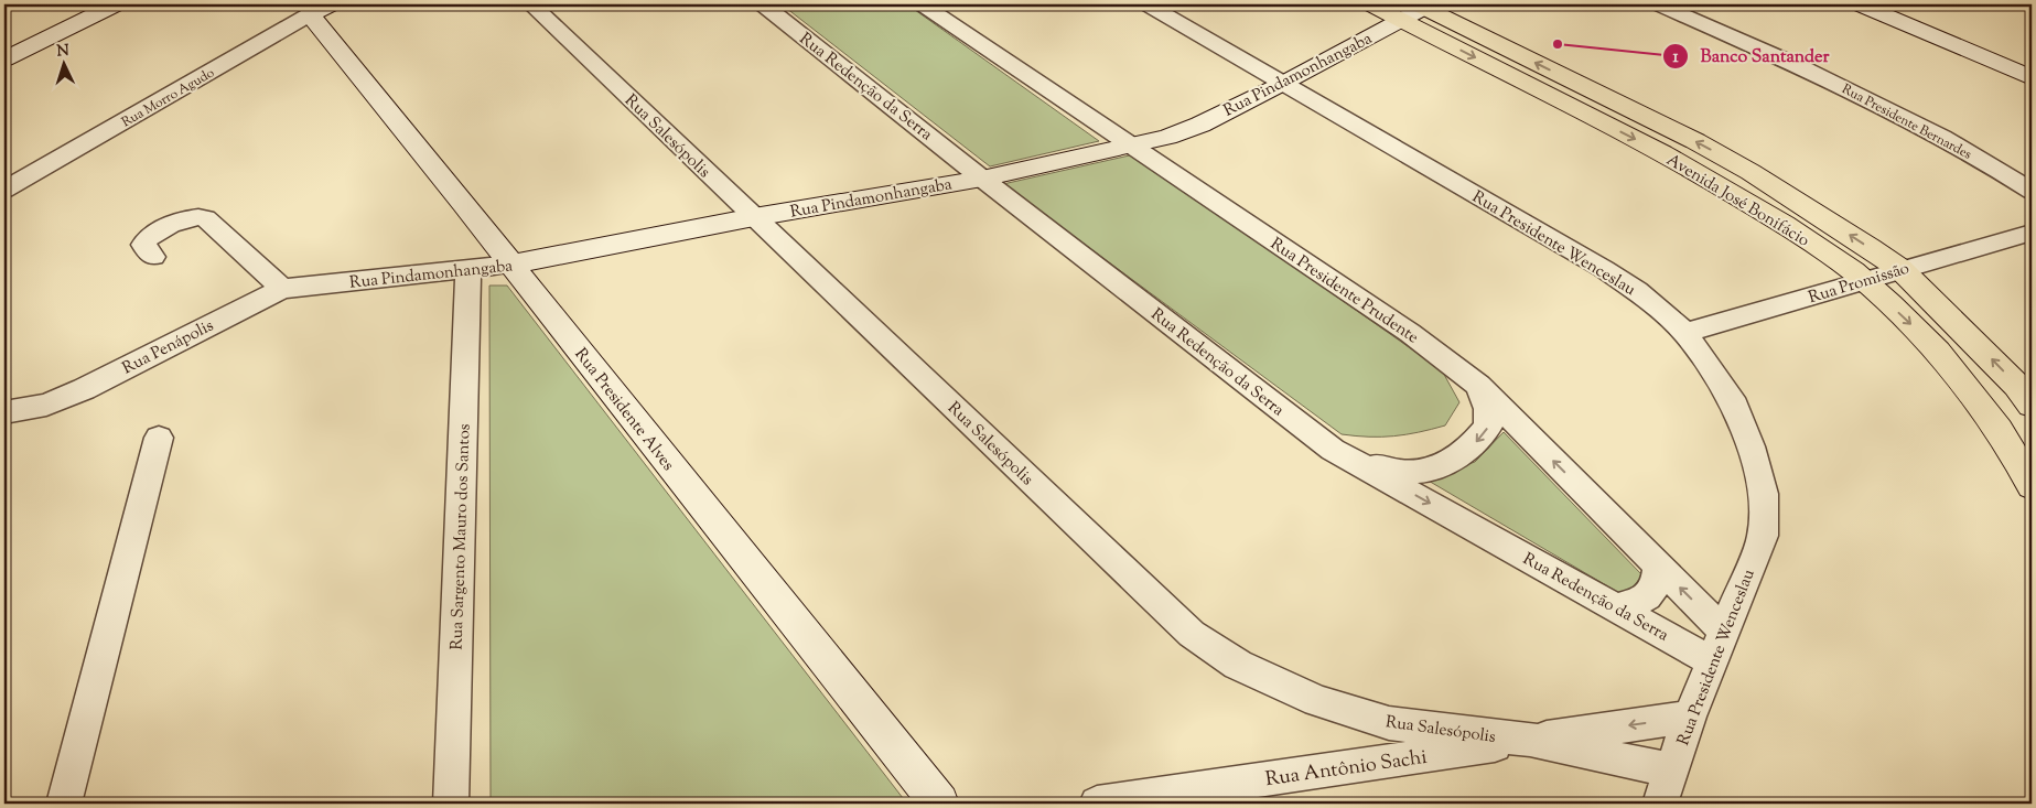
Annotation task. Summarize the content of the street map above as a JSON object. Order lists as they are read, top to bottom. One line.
{"streets":{"main road":["Avenida José Bonifácio"],"street":["Rua Pindamonhangaba","Rua Redenção da Serra","Rua Morro Agudo","Rua Presidente Bernardes","Rua Salesópolis","Rua Presidente Wenceslau","Rua Promissão","Rua Presidente Prudente","Rua Penápolis","Rua Presidente Alves","Rua Sargento Mauro dos Santos","Rua Antônio Sachi"]},"crossings":[["Rua Pindamonhangaba","Rua Redenção da Serra"],["Rua Pindamonhangaba","Rua Salesópolis"],["Rua Pindamonhangaba","Avenida José Bonifácio"],["Rua Pindamonhangaba","Rua Presidente Wenceslau"],["Rua Pindamonhangaba","Rua Presidente Prudente"],["Rua Pindamonhangaba","Rua Penápolis"],["Rua Pindamonhangaba","Rua Presidente Alves"],["Rua Pindamonhangaba","Rua Sargento Mauro dos Santos"],["Rua Redenção da Serra","Rua Presidente Wenceslau"],["Rua Morro Agudo","Rua Presidente Alves"],["Rua Salesópolis","Rua Antônio Sachi"],["Avenida José Bonifácio","Rua Promissão"],["Rua Presidente Wenceslau","Rua Promissão"],["Rua Presidente Wenceslau","Rua Presidente Prudente"],["Rua Presidente Wenceslau","Rua Antônio Sachi"]],"places":["Banco Santander"],"north":"top"}
